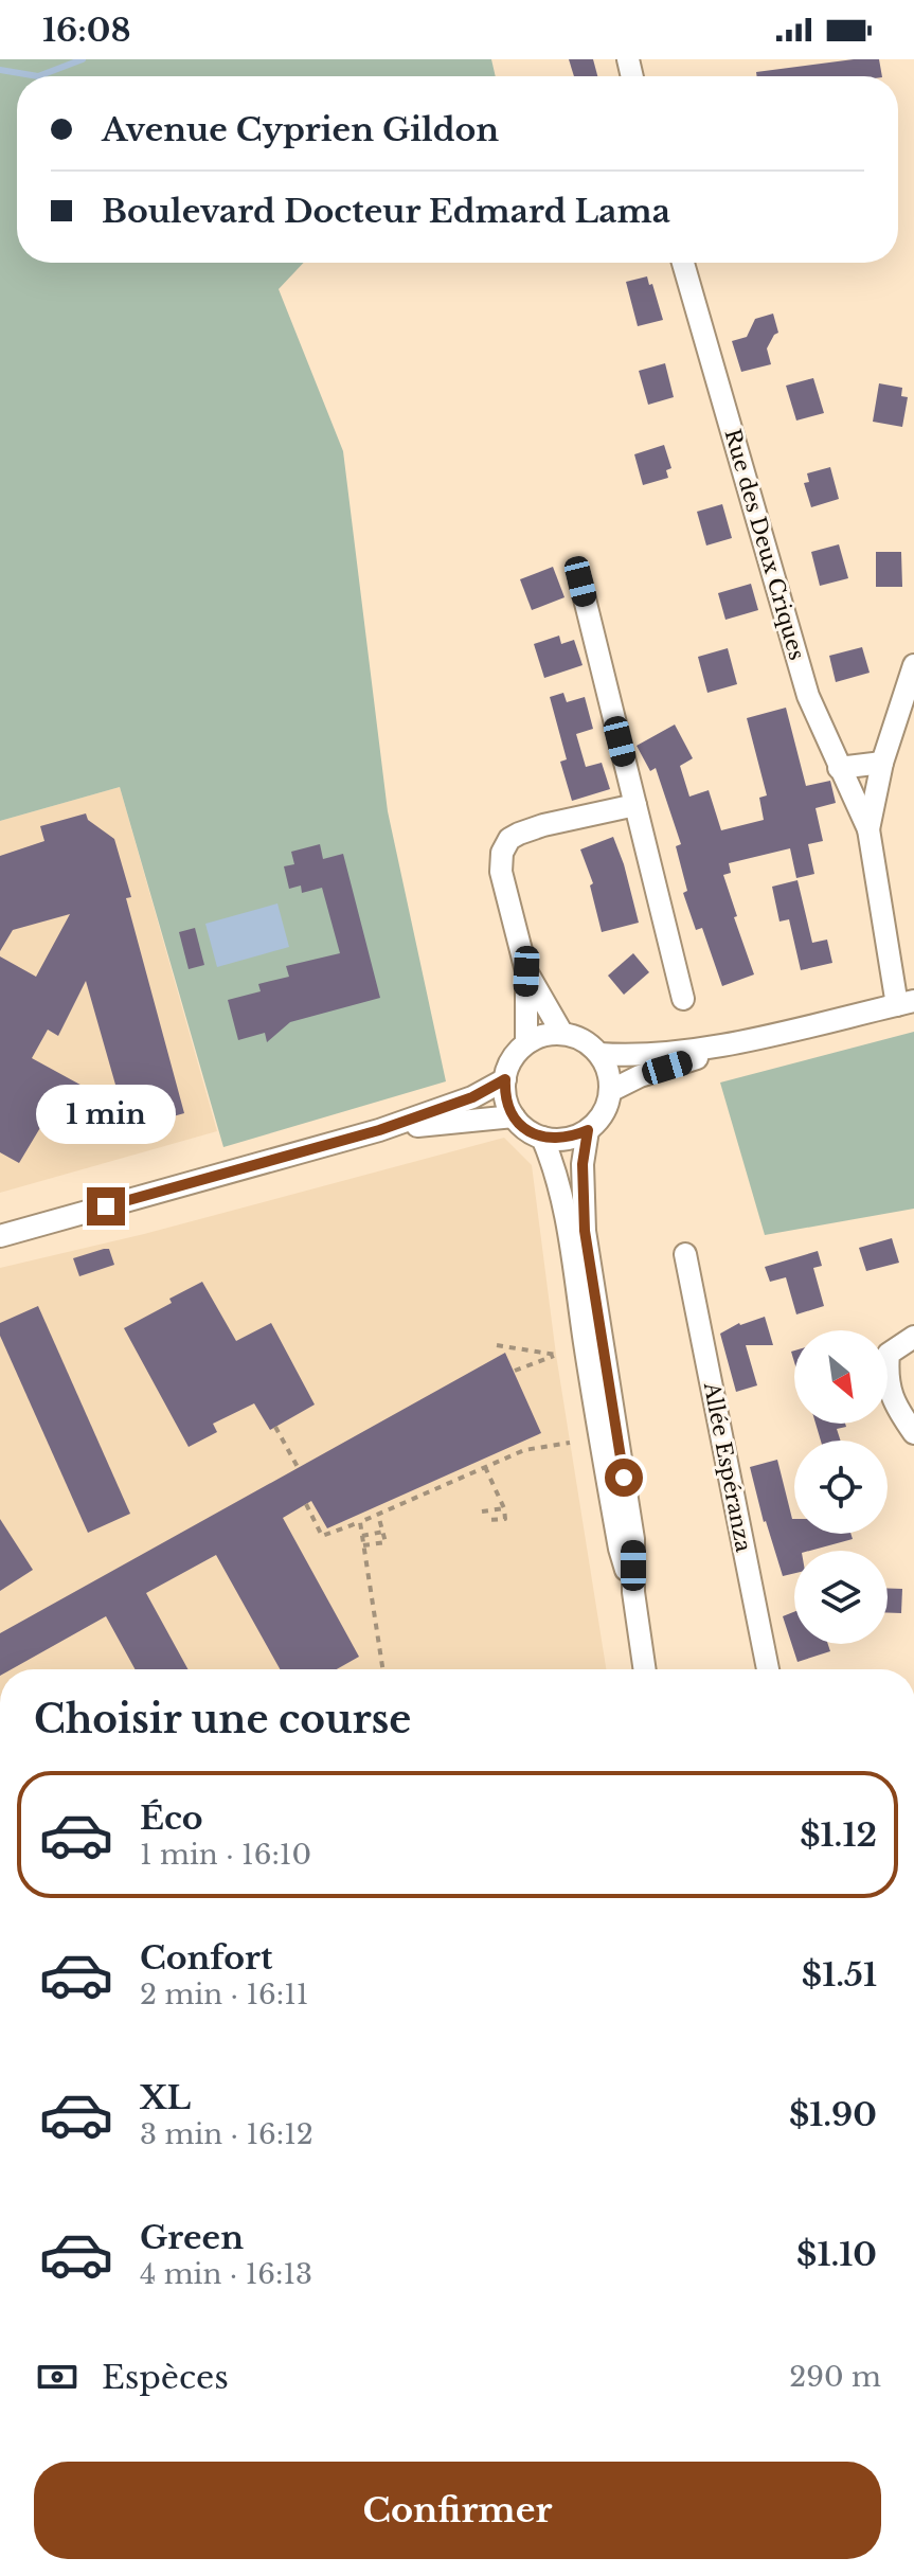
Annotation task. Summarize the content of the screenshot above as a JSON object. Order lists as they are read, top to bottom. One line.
{"streets":{"street":["Rue des Deux Criques","Allée Espéranza"]},"north":"bottom right","page":{"status":"16:08","banner":["Avenue Cyprien Gildon","Boulevard Docteur Edmard Lama"],"bubble":"1 min","heading":"Choisir une course","list":[{"name":"Éco","note":"1 min · 16:10","value":"$1.12"},{"name":"Confort","note":"2 min · 16:11","value":"$1.51"},{"name":"XL","note":"3 min · 16:12","value":"$1.90"},{"name":"Green","note":"4 min · 16:13","value":"$1.10"}],"pay":["Espèces","290 m"],"buttons":"Confirmer"}}
